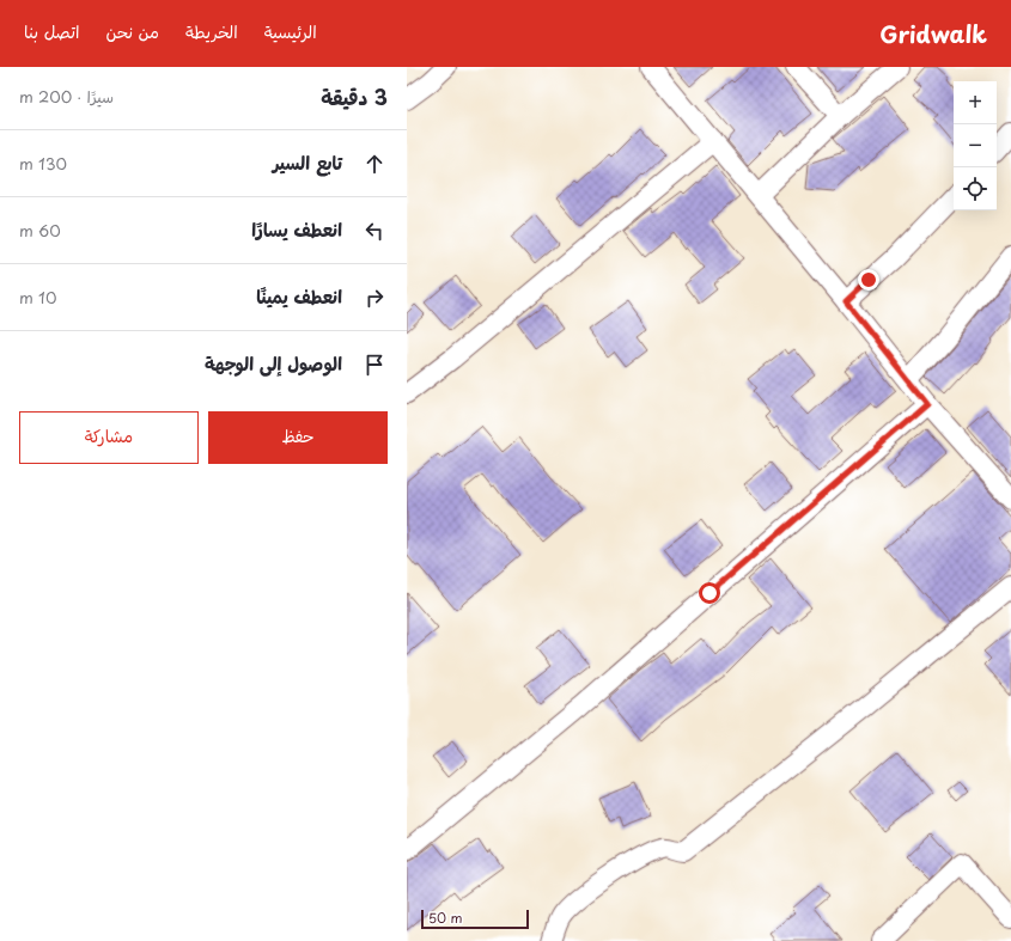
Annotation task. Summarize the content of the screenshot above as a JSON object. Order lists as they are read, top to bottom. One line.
{"scale_bar":"50 m","page":{"header":"Gridwalk","nav":["الرئيسية","الخريطة","من نحن","اتصل بنا"],"heading":["3 دقيقة","سيرًا · 200 m"],"map_buttons":["+","−"],"list":[["تابع السير","130 m"],["انعطف يسارًا","60 m"],["انعطف يمينًا","10 m"],"الوصول إلى الوجهة"],"buttons":["حفظ","مشاركة"],"scale":"50 m"}}
